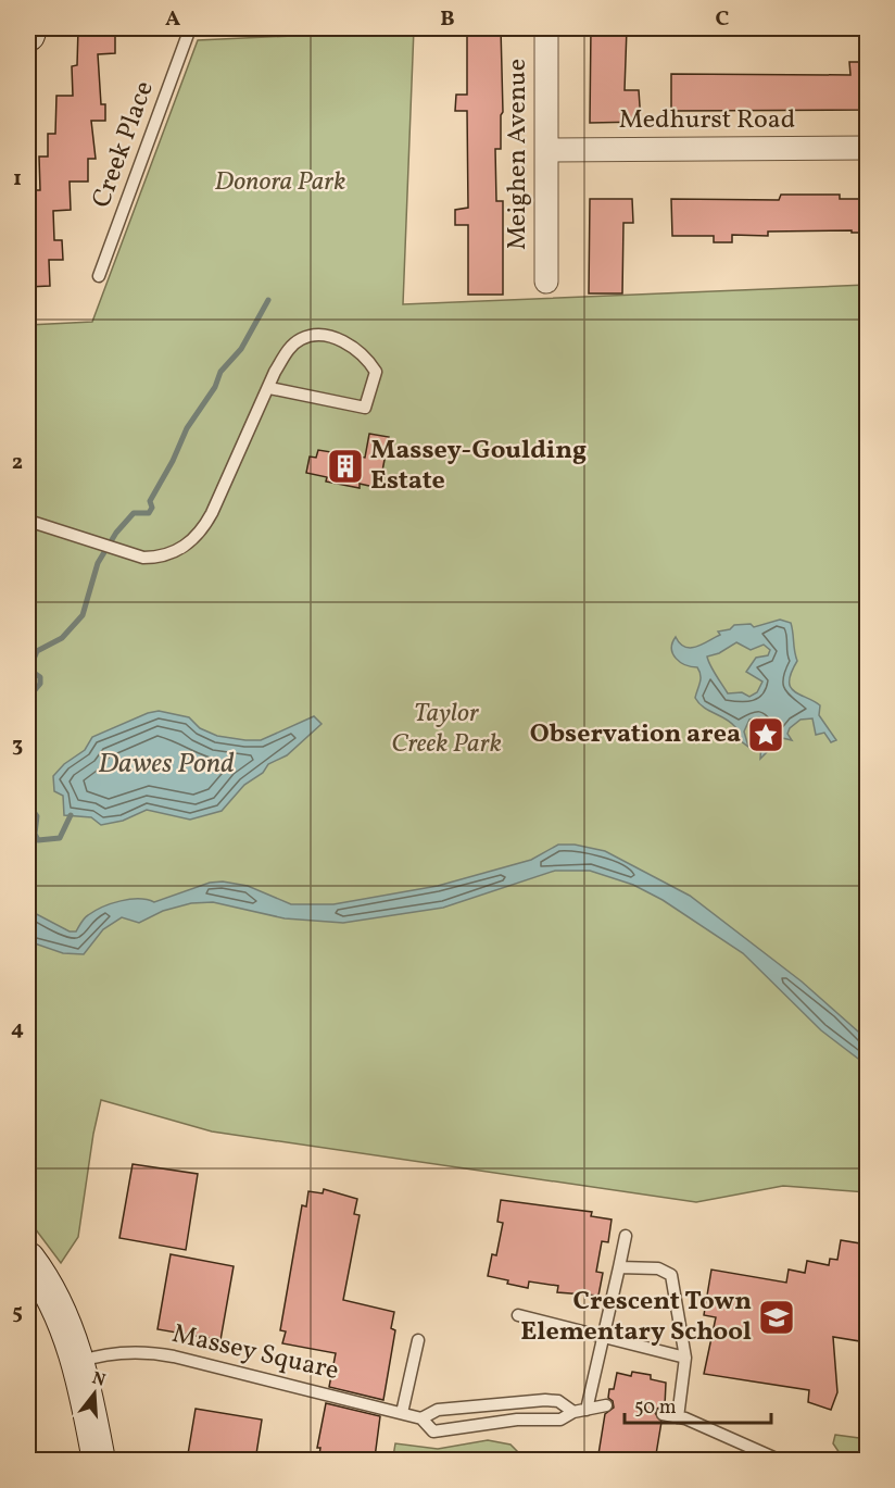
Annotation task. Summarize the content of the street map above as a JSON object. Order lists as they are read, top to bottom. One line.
{"streets":{"street":["Medhurst Road","Meighen Avenue"],"lane":["Creek Place","Massey Square"]},"crossings":[["Medhurst Road","Meighen Avenue"]],"water":["Dawes Pond"],"parks":["Donora Park","Taylor Creek Park"],"places":{"building":["Massey-Goulding Estate"],"place":["Observation area"],"school or university":["Crescent Town Elementary School"]},"scale_bar":"50 m","north":"top","grid":{"columns":["A","B","C"],"rows":["1","2","3","4","5"]}}
